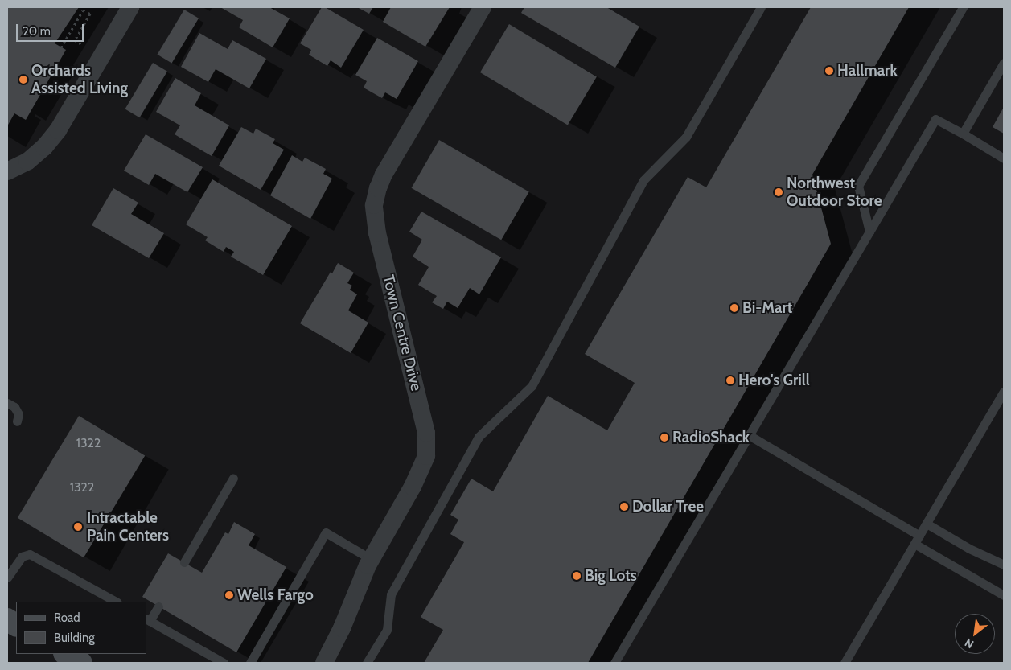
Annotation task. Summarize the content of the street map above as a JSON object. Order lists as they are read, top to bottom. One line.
{"streets":{"street":["Town Centre Drive"]},"places":["Hallmark","Orchards Assisted Living","Northwest Outdoor Store","Bi-Mart","Hero's Grill","RadioShack","Dollar Tree","Intractable Pain Centers","Big Lots","Wells Fargo"],"house_numbers":["1322","1322"],"legend":["Road","Building"],"scale_bar":"20 m","north":"bottom left"}
